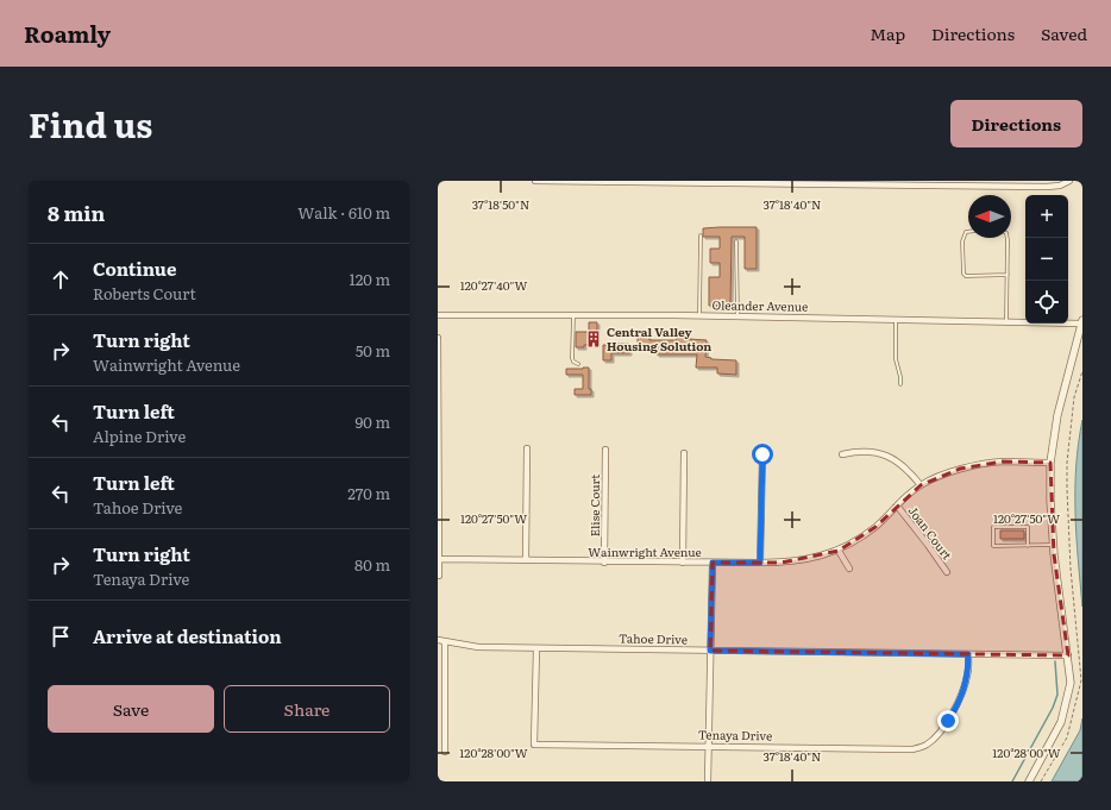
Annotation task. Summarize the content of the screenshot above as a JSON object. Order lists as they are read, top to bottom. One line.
{"streets":{"street":["Oleander Avenue","Elise Court","Joan Court","Wainwright Avenue","Tahoe Drive","Tenaya Drive"]},"crossings":[["Elise Court","Wainwright Avenue"],["Joan Court","Wainwright Avenue"],["Tahoe Drive","Tenaya Drive"]],"places":{"building":["Central Valley Housing Solution"]},"north":"left","page":{"header":"Roamly","nav":["Map","Directions","Saved"],"title":"Find us","buttons":["Directions",["Save","Share"]],"heading":["8 min","Walk · 610 m"],"map_buttons":["+","−"],"list":[["Continue","Roberts Court","120 m"],["Turn right","Wainwright Avenue","50 m"],["Turn left","Alpine Drive","90 m"],["Turn left","Tahoe Drive","270 m"],["Turn right","Tenaya Drive","80 m"],"Arrive at destination"]},"coordinates":["37°18'50\"N","37°18'40\"N","120°27'40\"W","120°27'50\"W","120°28'00\"W"]}
